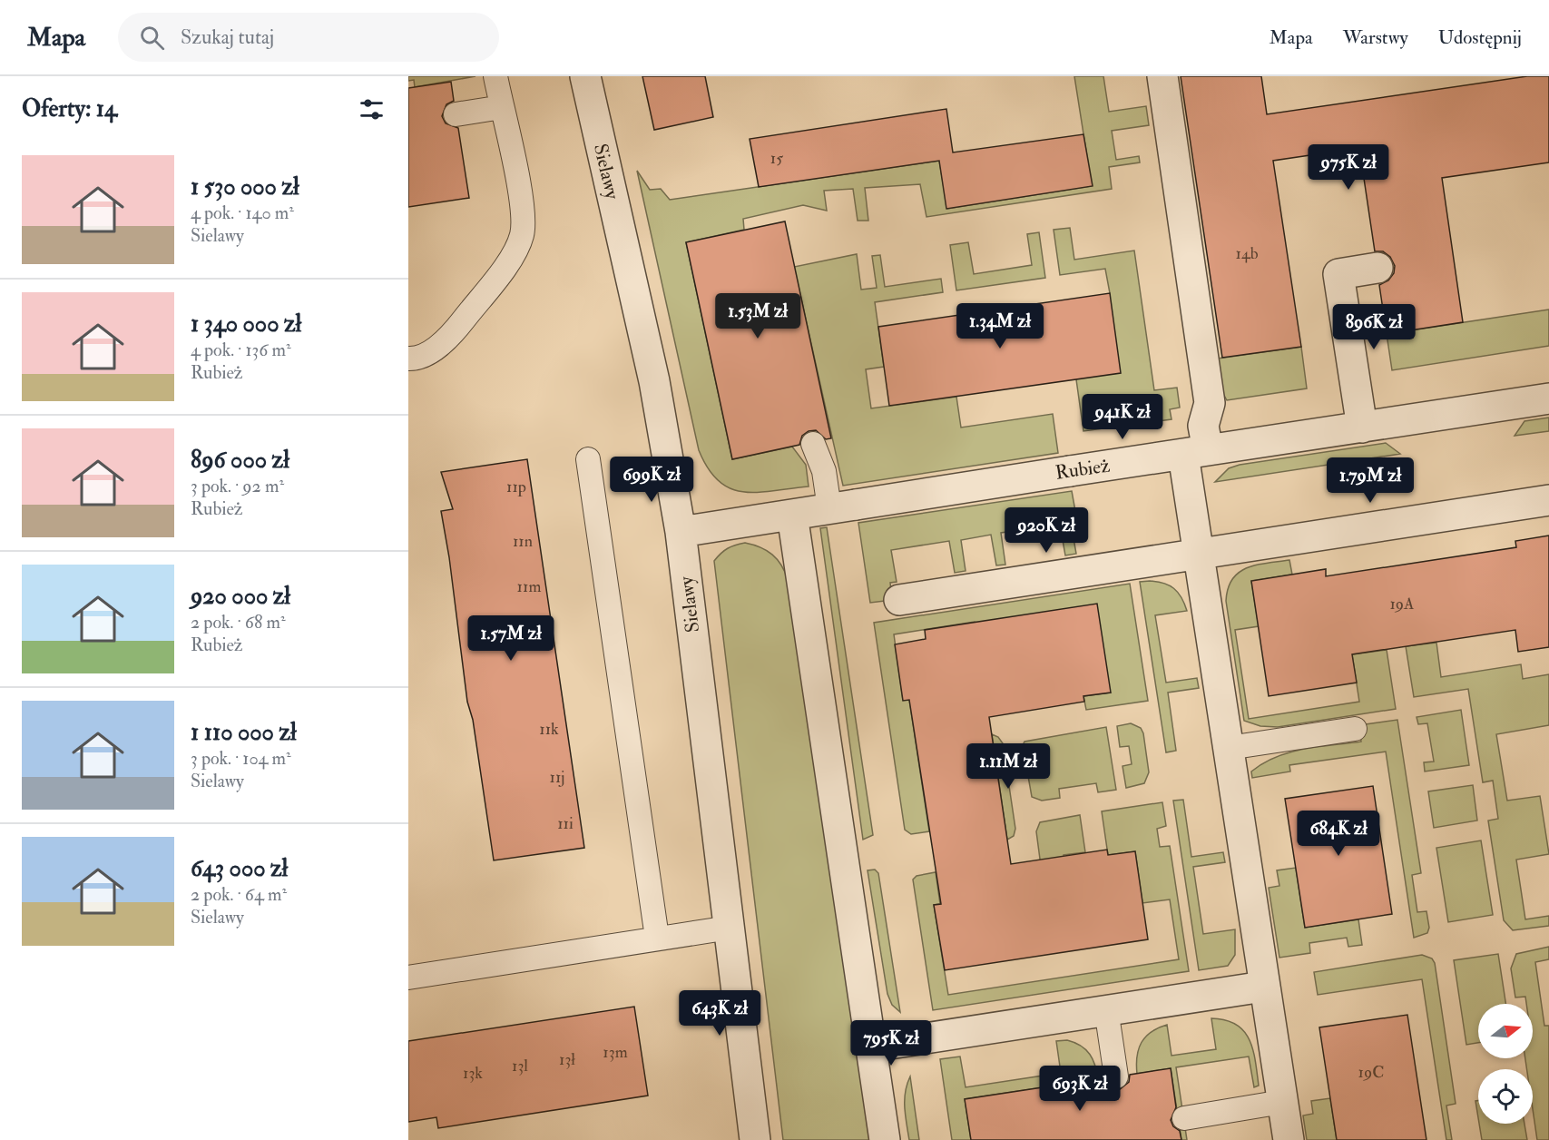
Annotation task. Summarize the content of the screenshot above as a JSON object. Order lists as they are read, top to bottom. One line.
{"streets":{"street":["Sielawy","Rubież"]},"crossings":[["Sielawy","Rubież"]],"house_numbers":["15","14b","11p","11n","11m","19A","11k","11j","11i","13m","13ł","13l","19C","13k"],"north":"right","page":{"header":"Mapa","search":"Szukaj tutaj","nav":["Mapa","Warstwy","Udostępnij"],"heading":"Oferty: 14","list":[{"name":"1 530 000 zł","note":"4 pok. · 140 m² · Sielawy"},{"name":"1 340 000 zł","note":"4 pok. · 136 m² · Rubież"},{"name":"896 000 zł","note":"3 pok. · 92 m² · Rubież"},{"name":"920 000 zł","note":"2 pok. · 68 m² · Rubież"},{"name":"1 110 000 zł","note":"3 pok. · 104 m² · Sielawy"},{"name":"643 000 zł","note":"2 pok. · 64 m² · Sielawy"}],"price":["975K zł","1.53M zł","1.34M zł","896K zł","941K zł","699K zł","1.79M zł","920K zł","1.57M zł","1.11M zł","684K zł","643K zł","795K zł","693K zł"]}}
